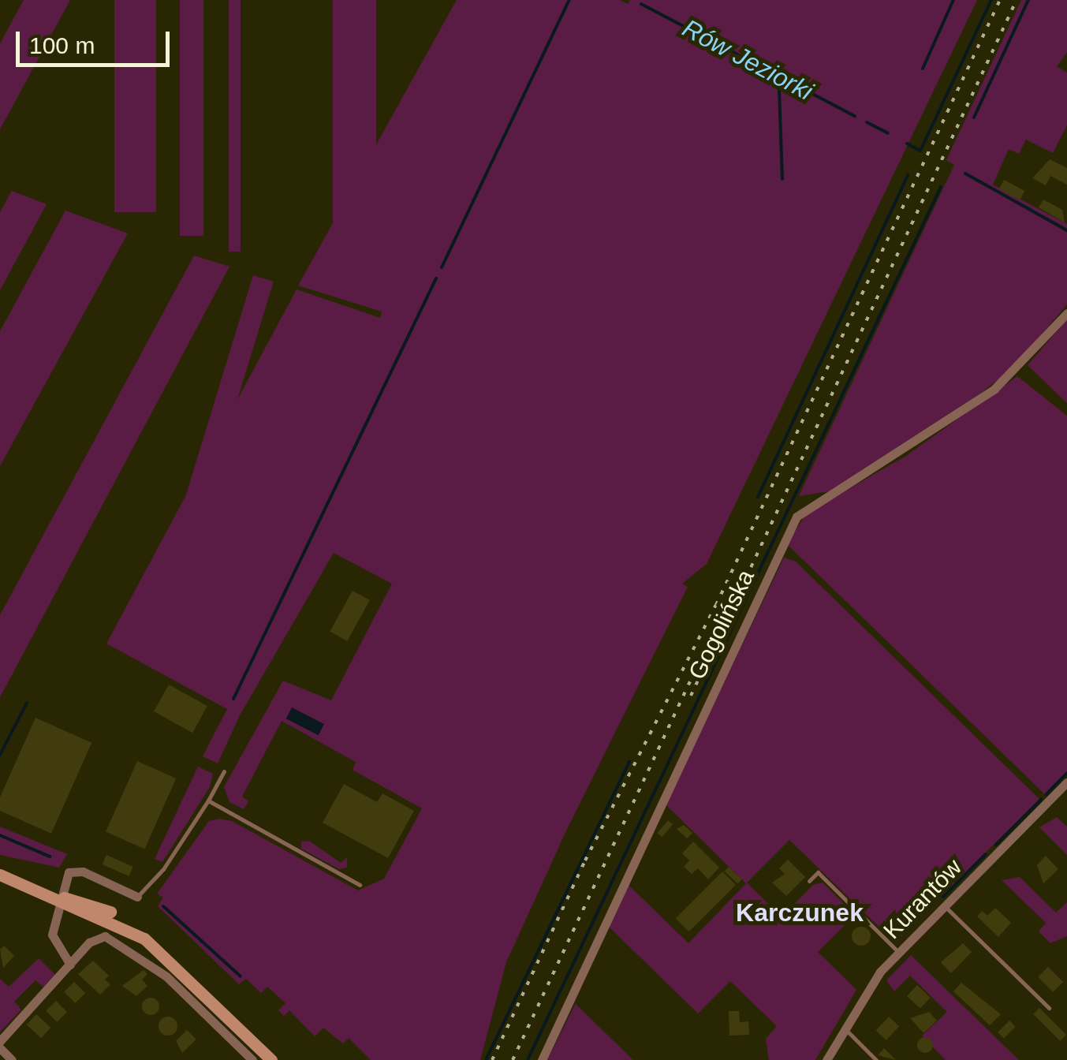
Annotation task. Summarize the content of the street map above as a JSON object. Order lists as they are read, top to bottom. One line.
{"streets":{"street":["Gogolińska","Kurantów"]},"districts":["Karczunek"],"water":["Rów Jeziorki"],"scale_bar":"100 m"}
